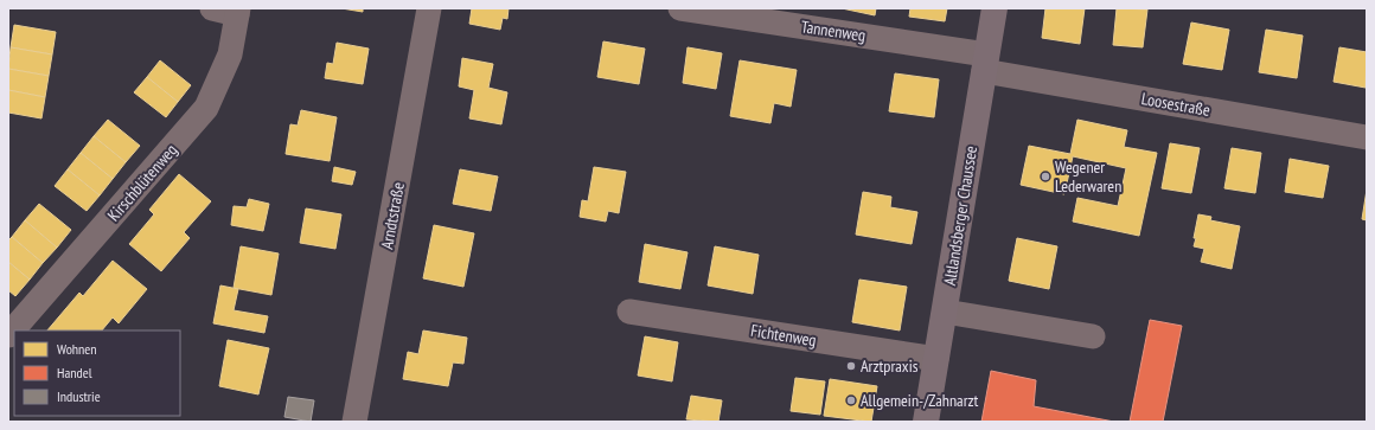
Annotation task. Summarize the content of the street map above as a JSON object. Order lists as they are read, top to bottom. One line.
{"streets":{"main road":["Altlandsberger Chaussee"],"street":["Tannenweg","Loosestraße","Kirschblütenweg","Arndtstraße","Fichtenweg"]},"crossings":[["Tannenweg","Loosestraße"],["Tannenweg","Altlandsberger Chaussee"],["Loosestraße","Altlandsberger Chaussee"],["Altlandsberger Chaussee","Fichtenweg"]],"places":["Wegener Lederwaren","Arztpraxis","Allgemein-/Zahnarzt"],"legend":["Wohnen","Handel","Industrie"]}
